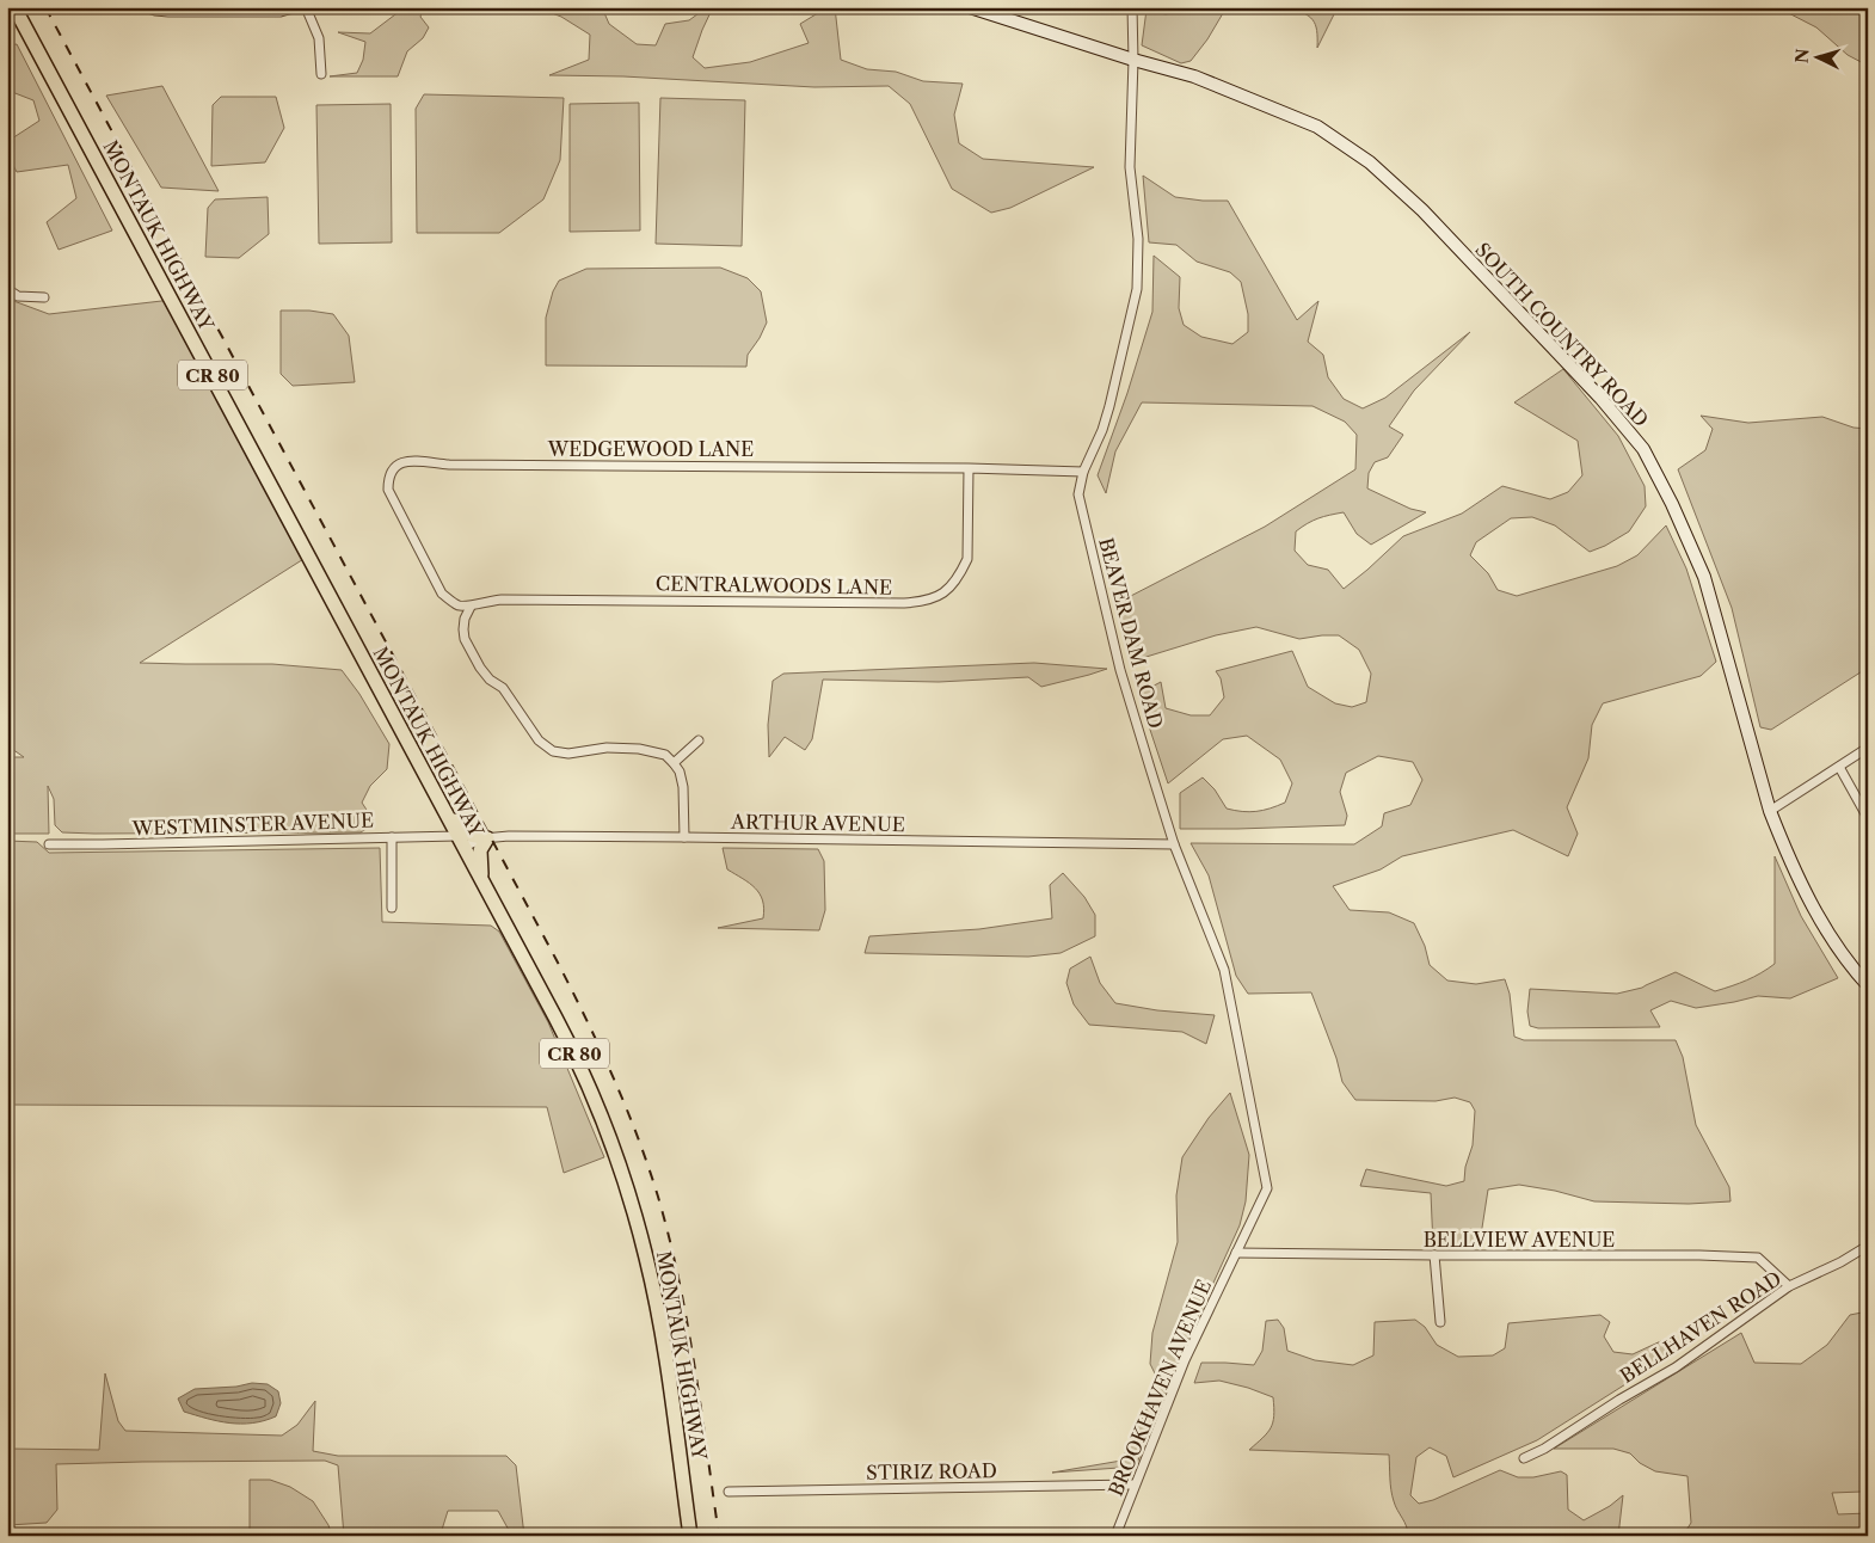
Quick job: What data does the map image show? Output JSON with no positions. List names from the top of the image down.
{
  "streets": {
    "main road": ["MONTAUK HIGHWAY", "SOUTH COUNTRY ROAD", "CR 80"],
    "street": [
      "WEDGEWOOD LANE",
      "CENTRALWOODS LANE",
      "BEAVER DAM ROAD",
      "ARTHUR AVENUE",
      "WESTMINSTER AVENUE",
      "BELLVIEW AVENUE",
      "BELLHAVEN ROAD",
      "BROOKHAVEN AVENUE",
      "STIRIZ ROAD"
    ]
  },
  "crossings": [
    ["MONTAUK HIGHWAY", "ARTHUR AVENUE"],
    ["MONTAUK HIGHWAY", "WESTMINSTER AVENUE"],
    ["SOUTH COUNTRY ROAD", "BEAVER DAM ROAD"],
    ["WEDGEWOOD LANE", "CENTRALWOODS LANE"],
    ["WEDGEWOOD LANE", "BEAVER DAM ROAD"],
    ["BEAVER DAM ROAD", "ARTHUR AVENUE"],
    ["BEAVER DAM ROAD", "BELLVIEW AVENUE"],
    ["BEAVER DAM ROAD", "BROOKHAVEN AVENUE"],
    ["ARTHUR AVENUE", "WESTMINSTER AVENUE"],
    ["BELLVIEW AVENUE", "BELLHAVEN ROAD"],
    ["BELLVIEW AVENUE", "BROOKHAVEN AVENUE"],
    ["BROOKHAVEN AVENUE", "STIRIZ ROAD"]
  ],
  "north": "left"
}
